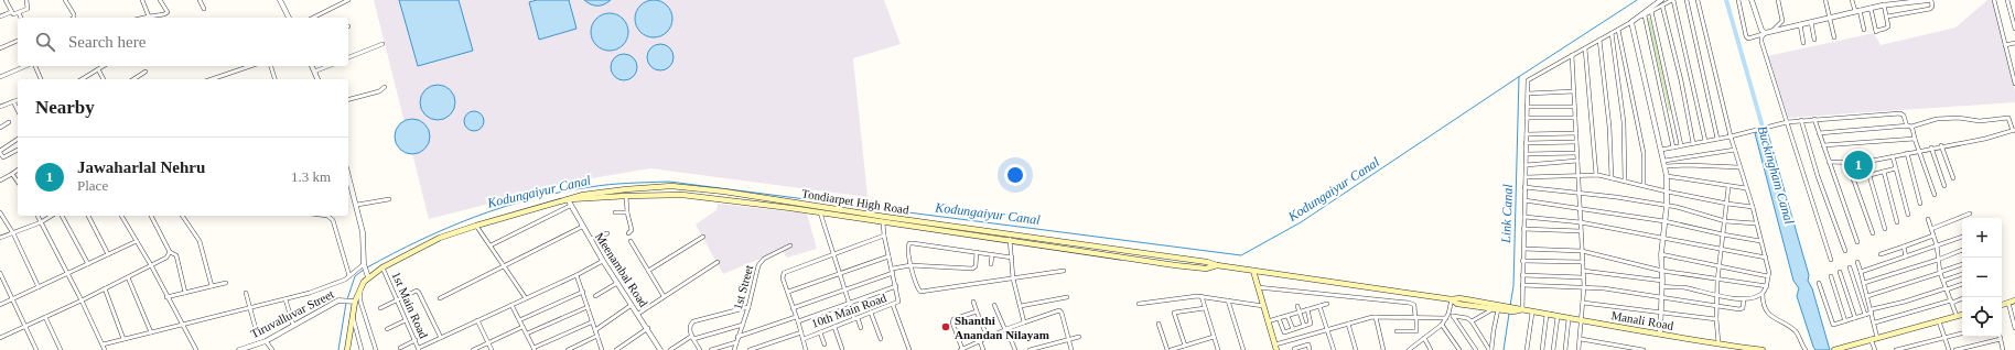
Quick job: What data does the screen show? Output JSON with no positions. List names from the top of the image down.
{
  "streets": {
    "main road": ["Tondiarpet High Road", "Manali Road"],
    "street": [
      "Meenambal Road",
      "1st Street",
      "1st Main Road",
      "10th Main Road",
      "Tiruvalluvar Street"
    ]
  },
  "crossings": [
    ["Tondiarpet High Road", "Meenambal Road"],
    ["Tondiarpet High Road", "1st Main Road"],
    ["Tondiarpet High Road", "10th Main Road"],
    ["Tondiarpet High Road", "Tiruvalluvar Street"],
    ["Tondiarpet High Road", "Manali Road"]
  ],
  "water": ["Buckingham Canal", "Kodungaiyur Canal", "Link Canal"],
  "places": ["Shanthi Anandan Nilayam"],
  "page": {
    "search": "Search here",
    "heading": "Nearby",
    "list": [
      {
        "mark": "1",
        "name": "Jawaharlal Nehru",
        "note": "Place",
        "value": "1.3 km"
      }
    ],
    "pins": "1",
    "map_buttons": ["+", "−"]
  }
}
